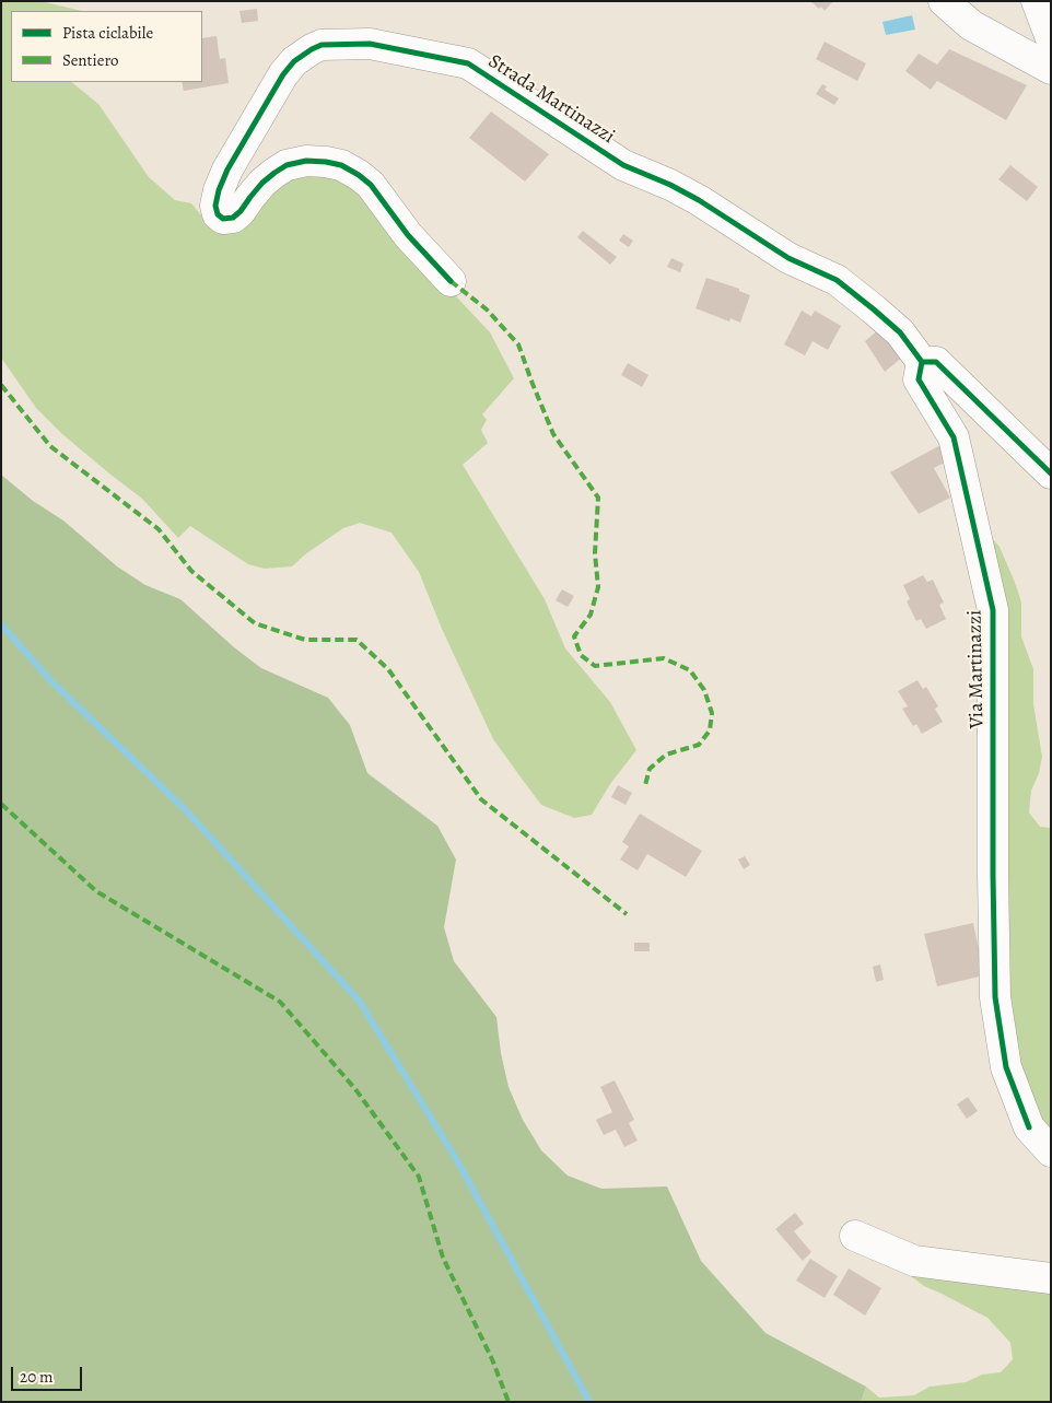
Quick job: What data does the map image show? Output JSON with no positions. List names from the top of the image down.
{
  "streets": {
    "street": ["Strada Martinazzi", "Via Martinazzi"]
  },
  "crossings": [
    ["Strada Martinazzi", "Via Martinazzi"]
  ],
  "legend": ["Pista ciclabile", "Sentiero"],
  "scale_bar": "20 m"
}
